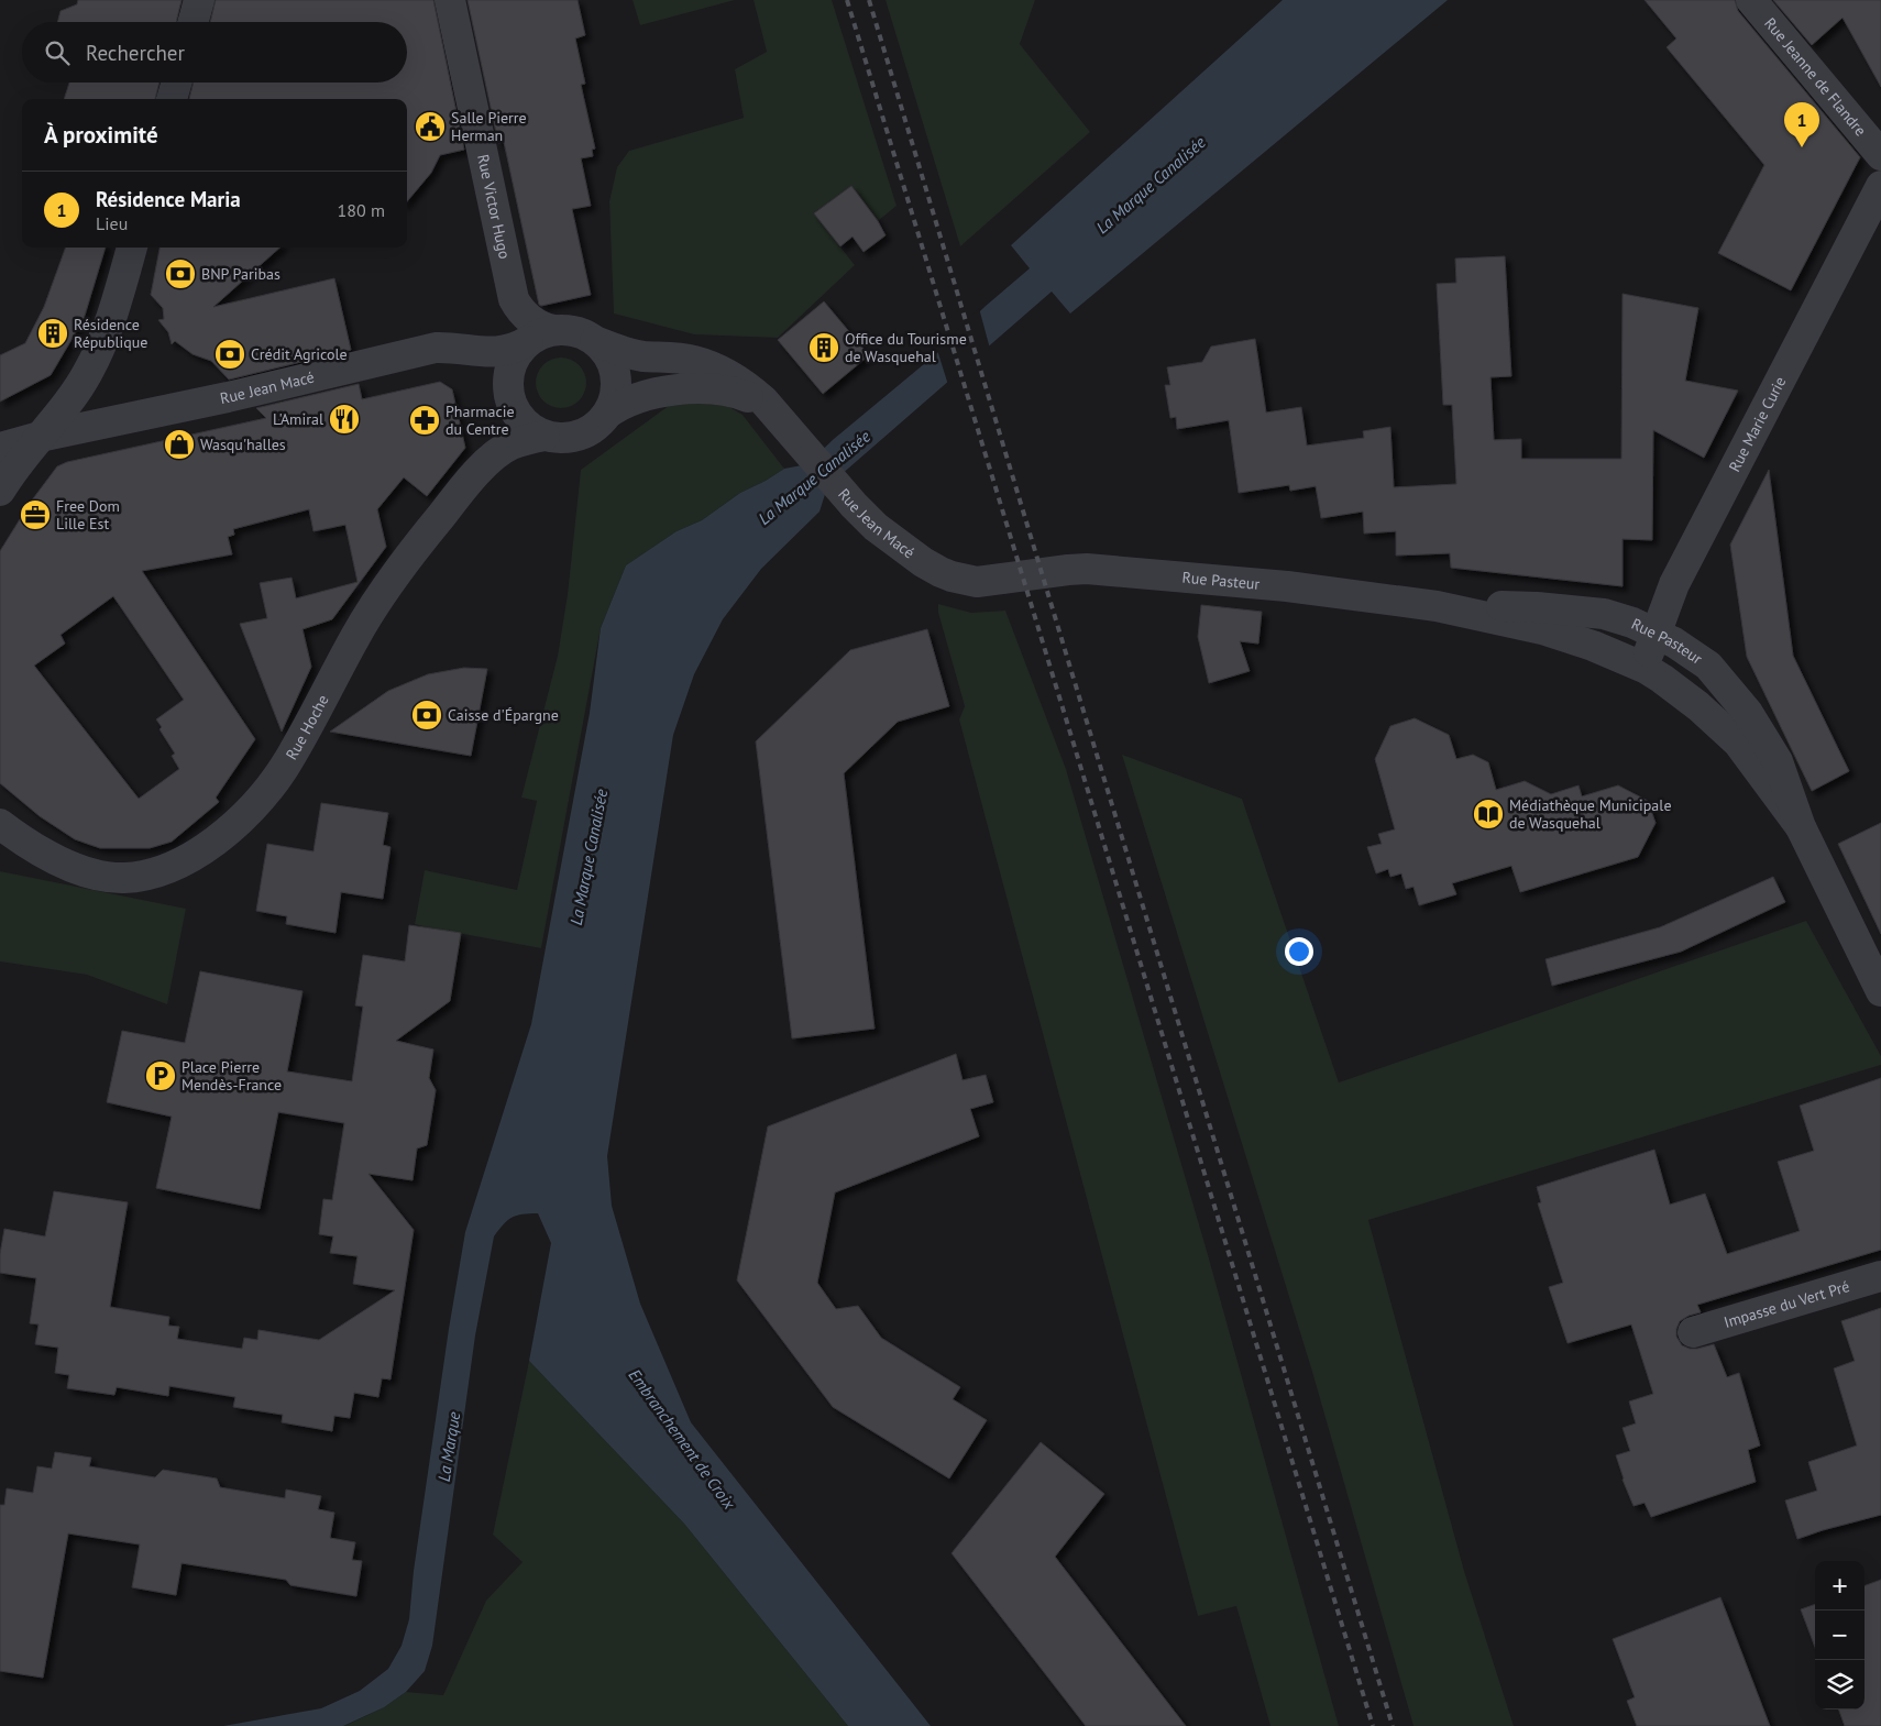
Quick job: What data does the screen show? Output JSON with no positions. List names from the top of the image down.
{
  "streets": {
    "street": [
      "Rue Jeanne de Flandre",
      "Rue Victor Hugo",
      "Rue Jean Macé",
      "Rue Marie Curie",
      "Rue Pasteur",
      "Rue Hoche",
      "Impasse du Vert Pré"
    ]
  },
  "crossings": [
    ["Rue Victor Hugo", "Rue Jean Macé"],
    ["Rue Victor Hugo", "Rue Hoche"],
    ["Rue Jean Macé", "Rue Pasteur"],
    ["Rue Jean Macé", "Rue Hoche"],
    ["Rue Marie Curie", "Rue Pasteur"]
  ],
  "water": ["La Marque Canalisée", "Embranchement de Croix", "La Marque"],
  "places": {
    "public building": ["Salle Pierre Herman"],
    "bank": ["BNP Paribas", "Crédit Agricole", "Caisse d'Épargne"],
    "building": ["Résidence République", "Office du Tourisme de Wasquehal"],
    "restaurant": ["L'Amiral"],
    "pharmacy": ["Pharmacie du Centre"],
    "shop": ["Wasqu'halles"],
    "office": ["Free Dom Lille Est"],
    "library": ["Médiathèque Municipale de Wasquehal"],
    "parking": ["Place Pierre Mendès-France"]
  },
  "page": {
    "search": "Rechercher",
    "heading": "À proximité",
    "pins": "1",
    "list": [
      {
        "mark": "1",
        "name": "Résidence Maria",
        "note": "Lieu",
        "value": "180 m"
      }
    ],
    "map_buttons": ["+", "−"]
  }
}
